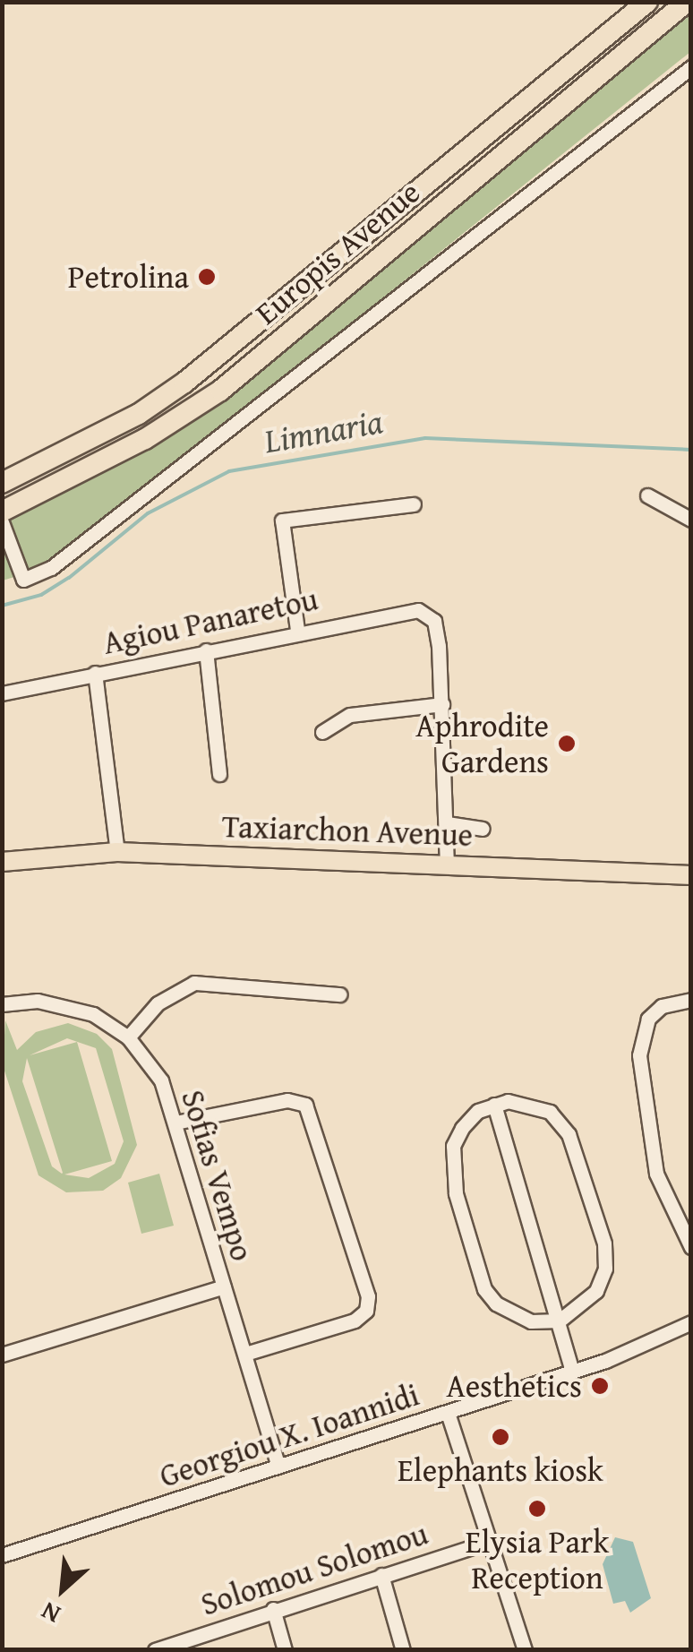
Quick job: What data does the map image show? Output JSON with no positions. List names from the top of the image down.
{
  "streets": {
    "highway": ["Europis Avenue"],
    "main road": ["Taxiarchon Avenue"],
    "street": [
      "Agiou Panaretou",
      "Sofias Vempo",
      "Georgiou X. Ioannidi",
      "Solomou Solomou"
    ]
  },
  "crossings": [
    ["Sofias Vempo", "Georgiou X. Ioannidi"]
  ],
  "water": ["Limnaria"],
  "places": [
    "Petrolina",
    "Aphrodite Gardens",
    "Aesthetics",
    "Elephants kiosk",
    "Elysia Park Reception"
  ],
  "north": "bottom left"
}
